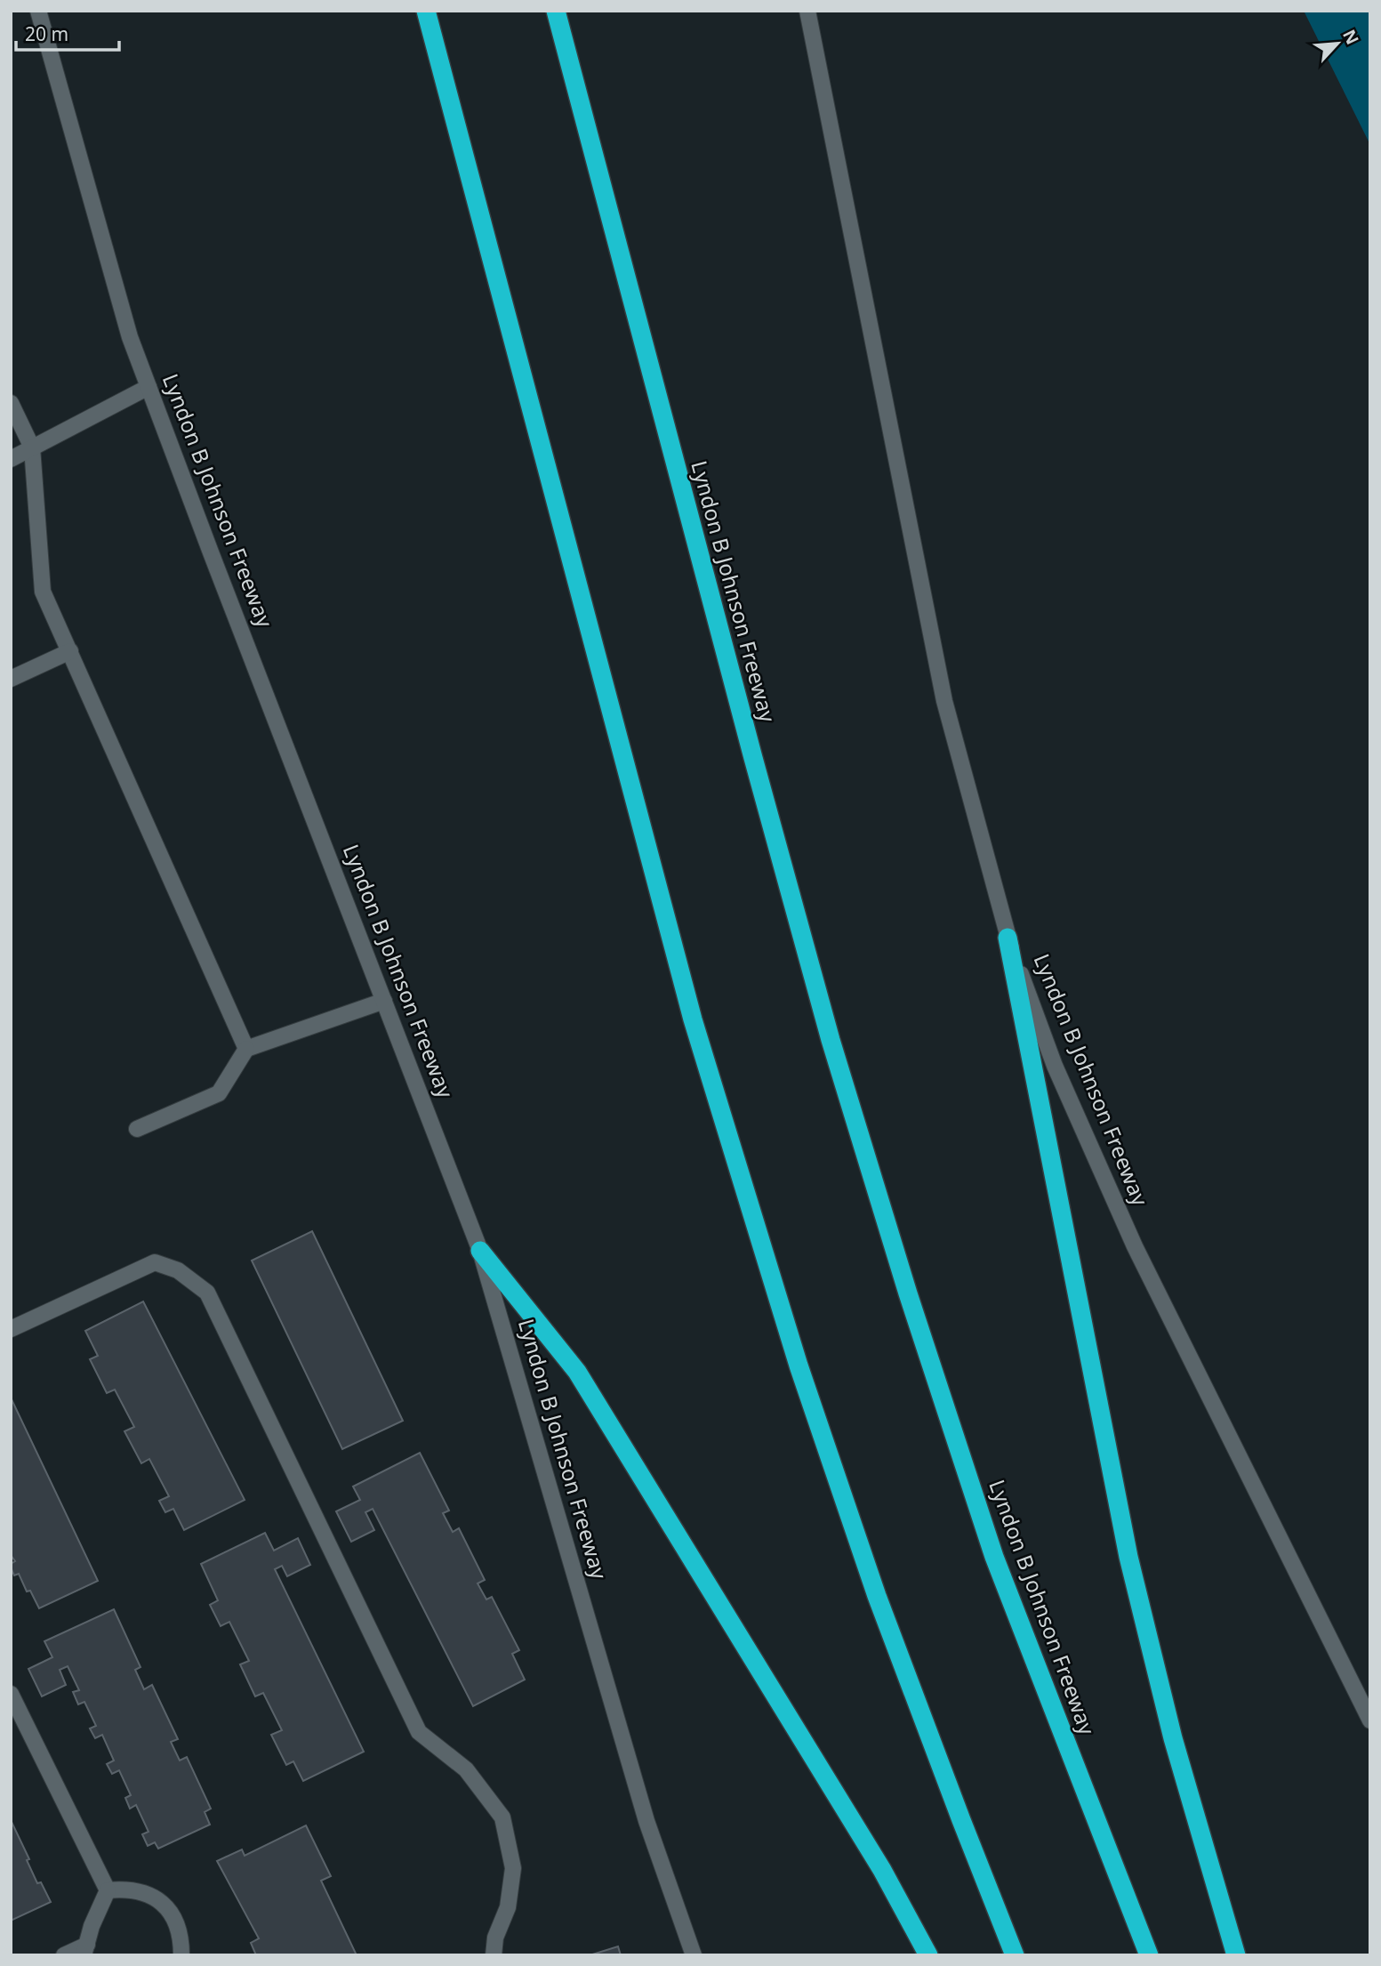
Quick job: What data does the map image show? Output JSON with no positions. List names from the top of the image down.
{
  "streets": {
    "highway": ["Lyndon B Johnson Freeway"]
  },
  "scale_bar": "20 m",
  "north": "top right"
}
